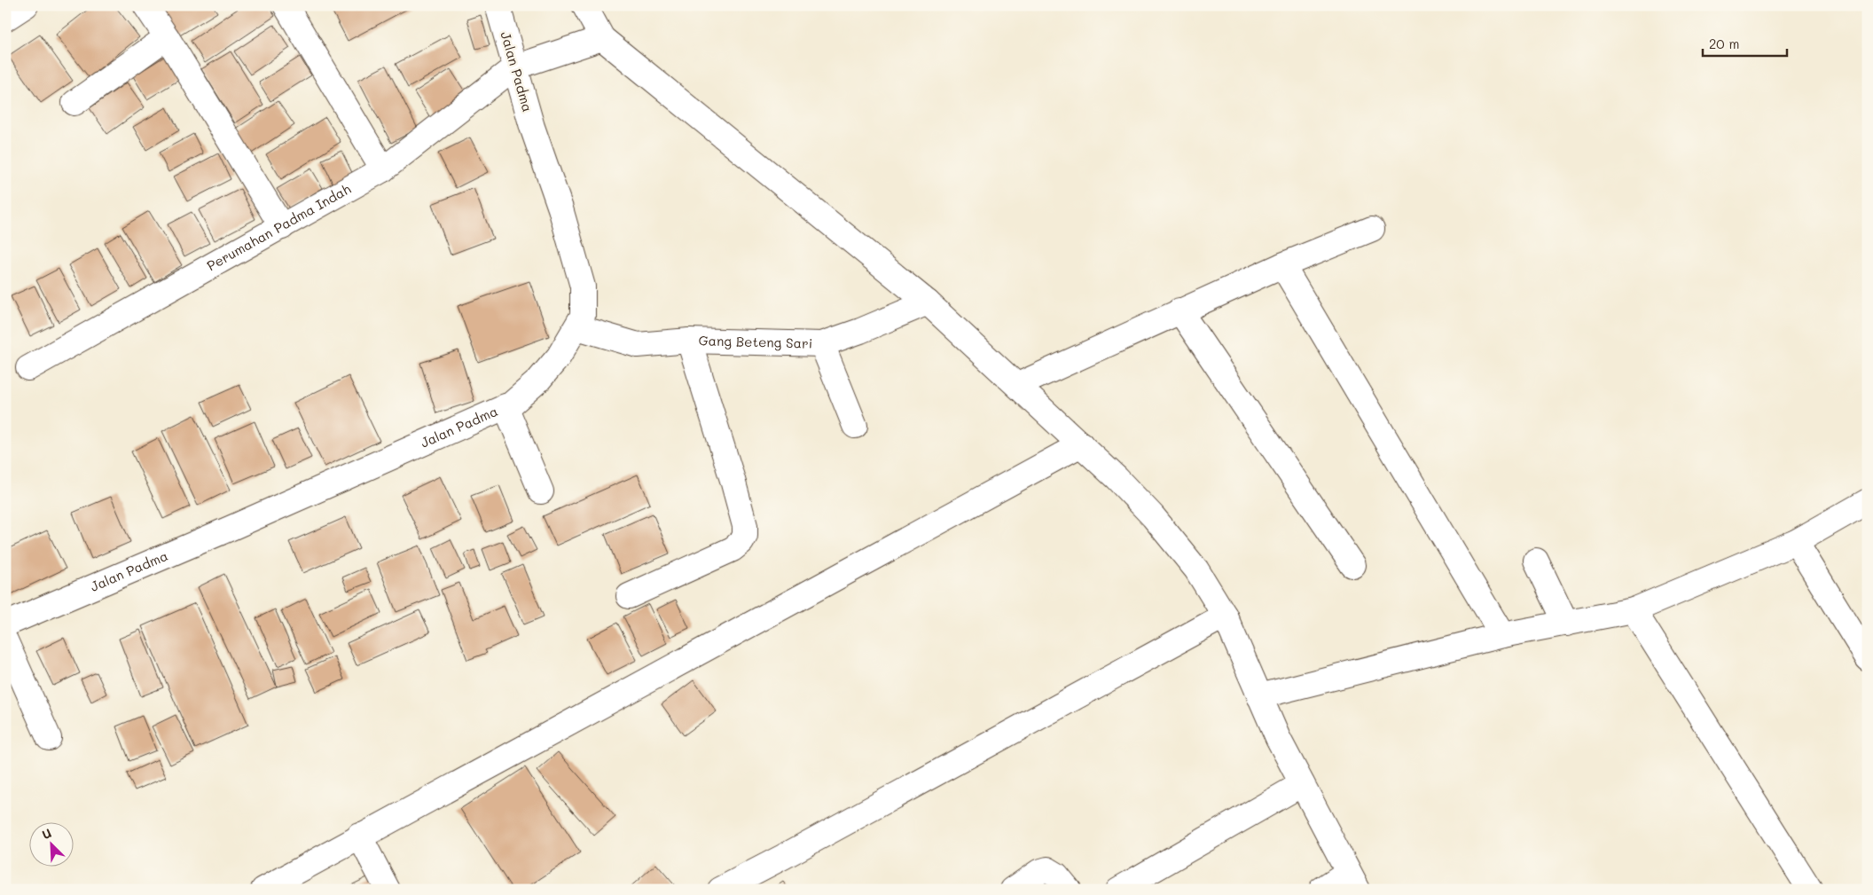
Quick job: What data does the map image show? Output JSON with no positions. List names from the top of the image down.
{
  "streets": {
    "street": ["Jalan Padma", "Perumahan Padma Indah", "Gang Beteng Sari"]
  },
  "crossings": [
    ["Jalan Padma", "Perumahan Padma Indah"],
    ["Jalan Padma", "Gang Beteng Sari"]
  ],
  "scale_bar": "20 m",
  "north": "top left"
}
